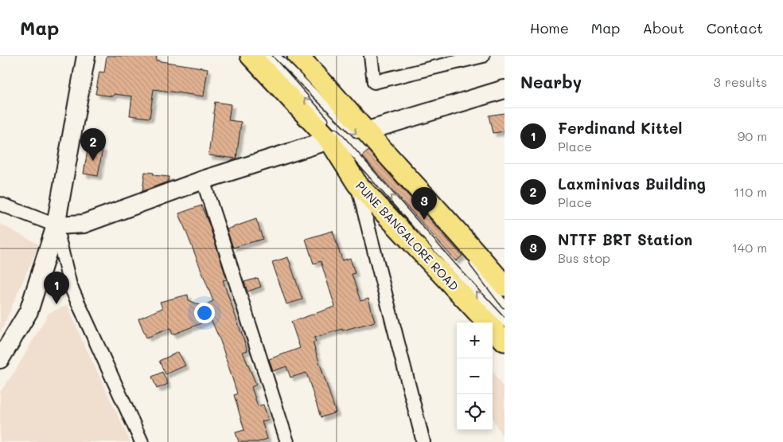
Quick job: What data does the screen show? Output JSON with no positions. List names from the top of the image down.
{
  "streets": {
    "main road": ["PUNE BANGALORE ROAD"]
  },
  "page": {
    "header": "Map",
    "nav": [
      "Home",
      "Map",
      "About",
      "Contact"
    ],
    "heading": ["Nearby", "3 results"],
    "list": [
      {
        "mark": "1",
        "name": "Ferdinand Kittel",
        "note": "Place",
        "value": "90 m"
      },
      {
        "mark": "2",
        "name": "Laxminivas Building",
        "note": "Place",
        "value": "110 m"
      },
      {
        "mark": "3",
        "name": "NTTF BRT Station",
        "note": "Bus stop",
        "value": "140 m"
      }
    ],
    "pins": ["2", "3", "1"],
    "map_buttons": ["+", "−"]
  }
}
